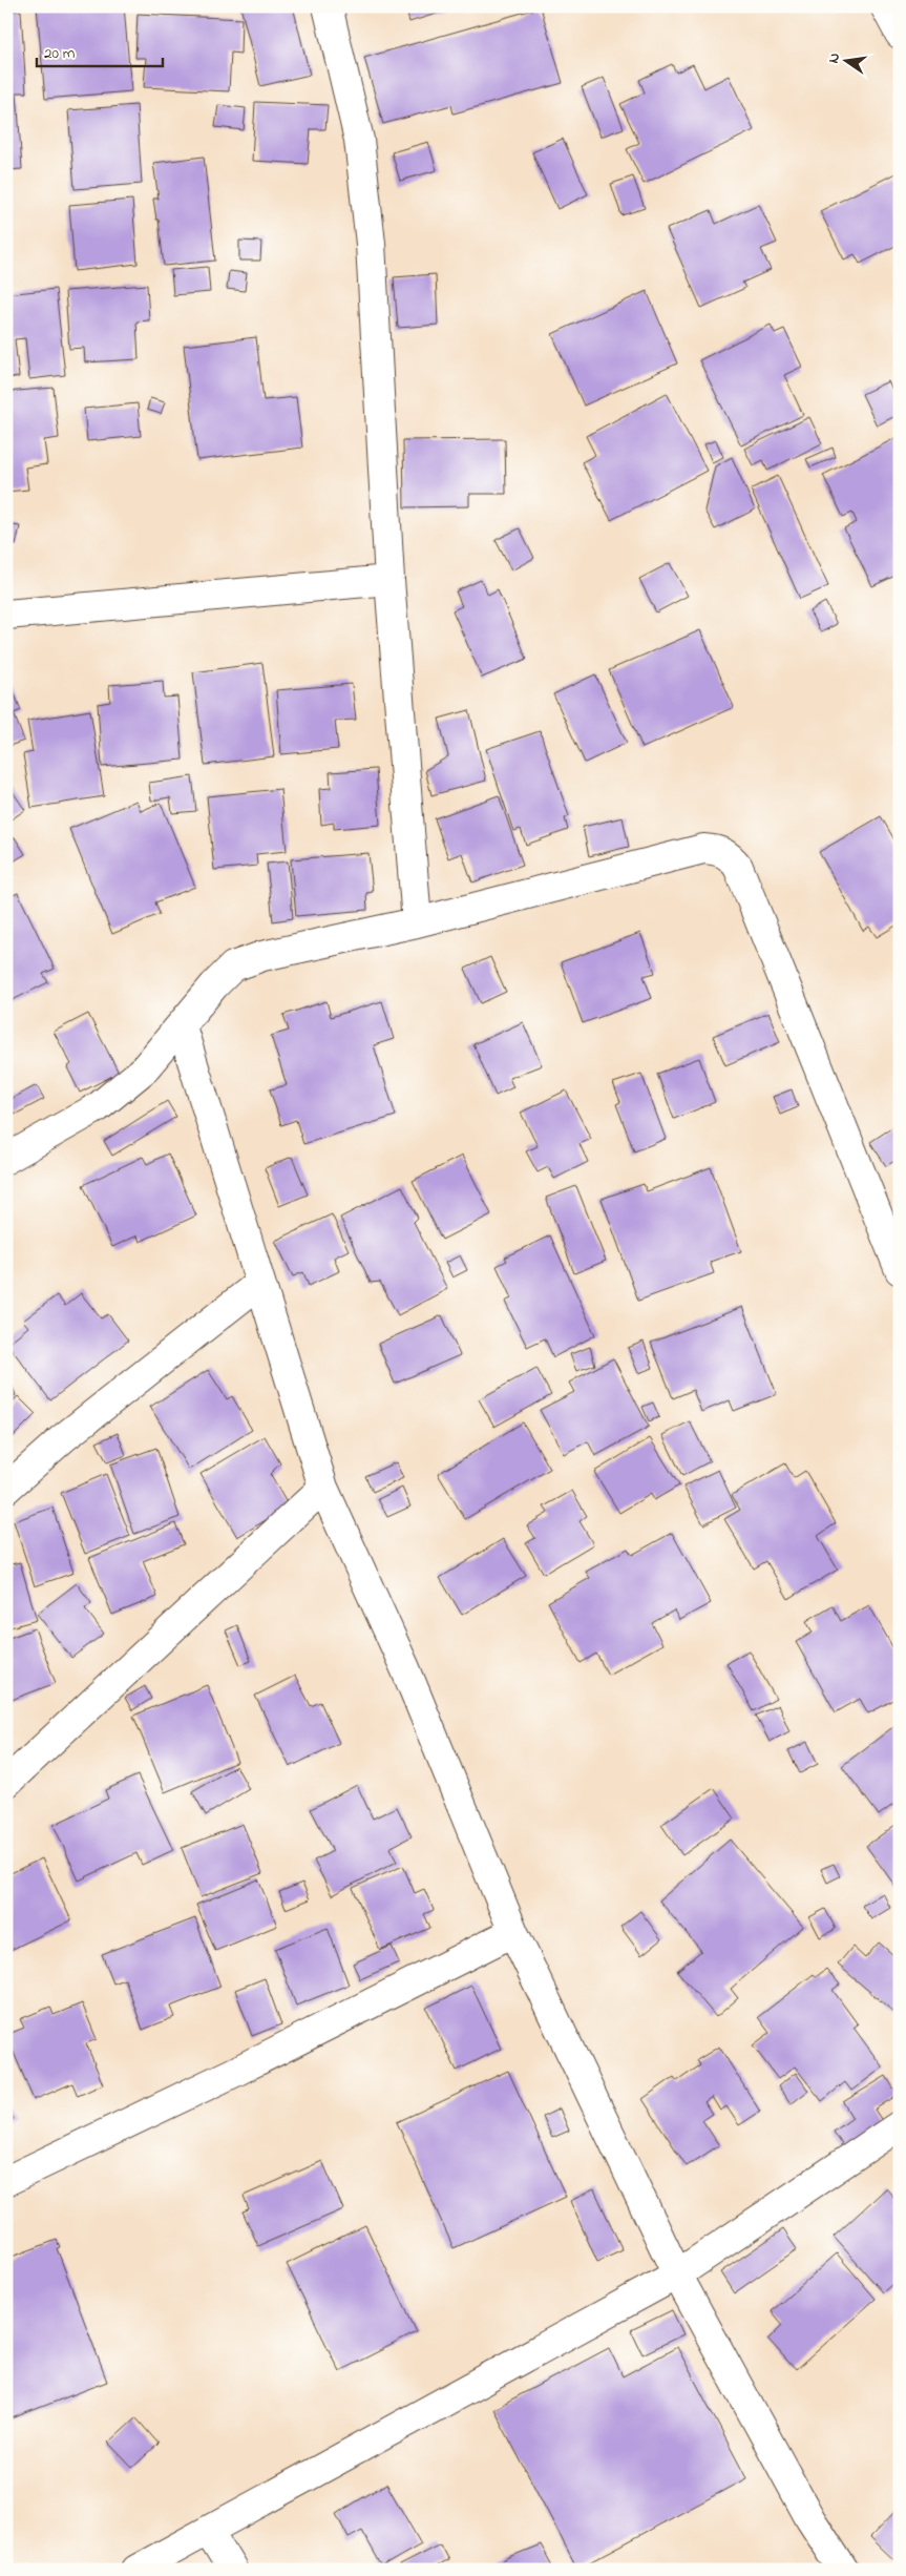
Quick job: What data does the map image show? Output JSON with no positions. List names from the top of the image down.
{
  "scale_bar": "20 m",
  "north": "left"
}
